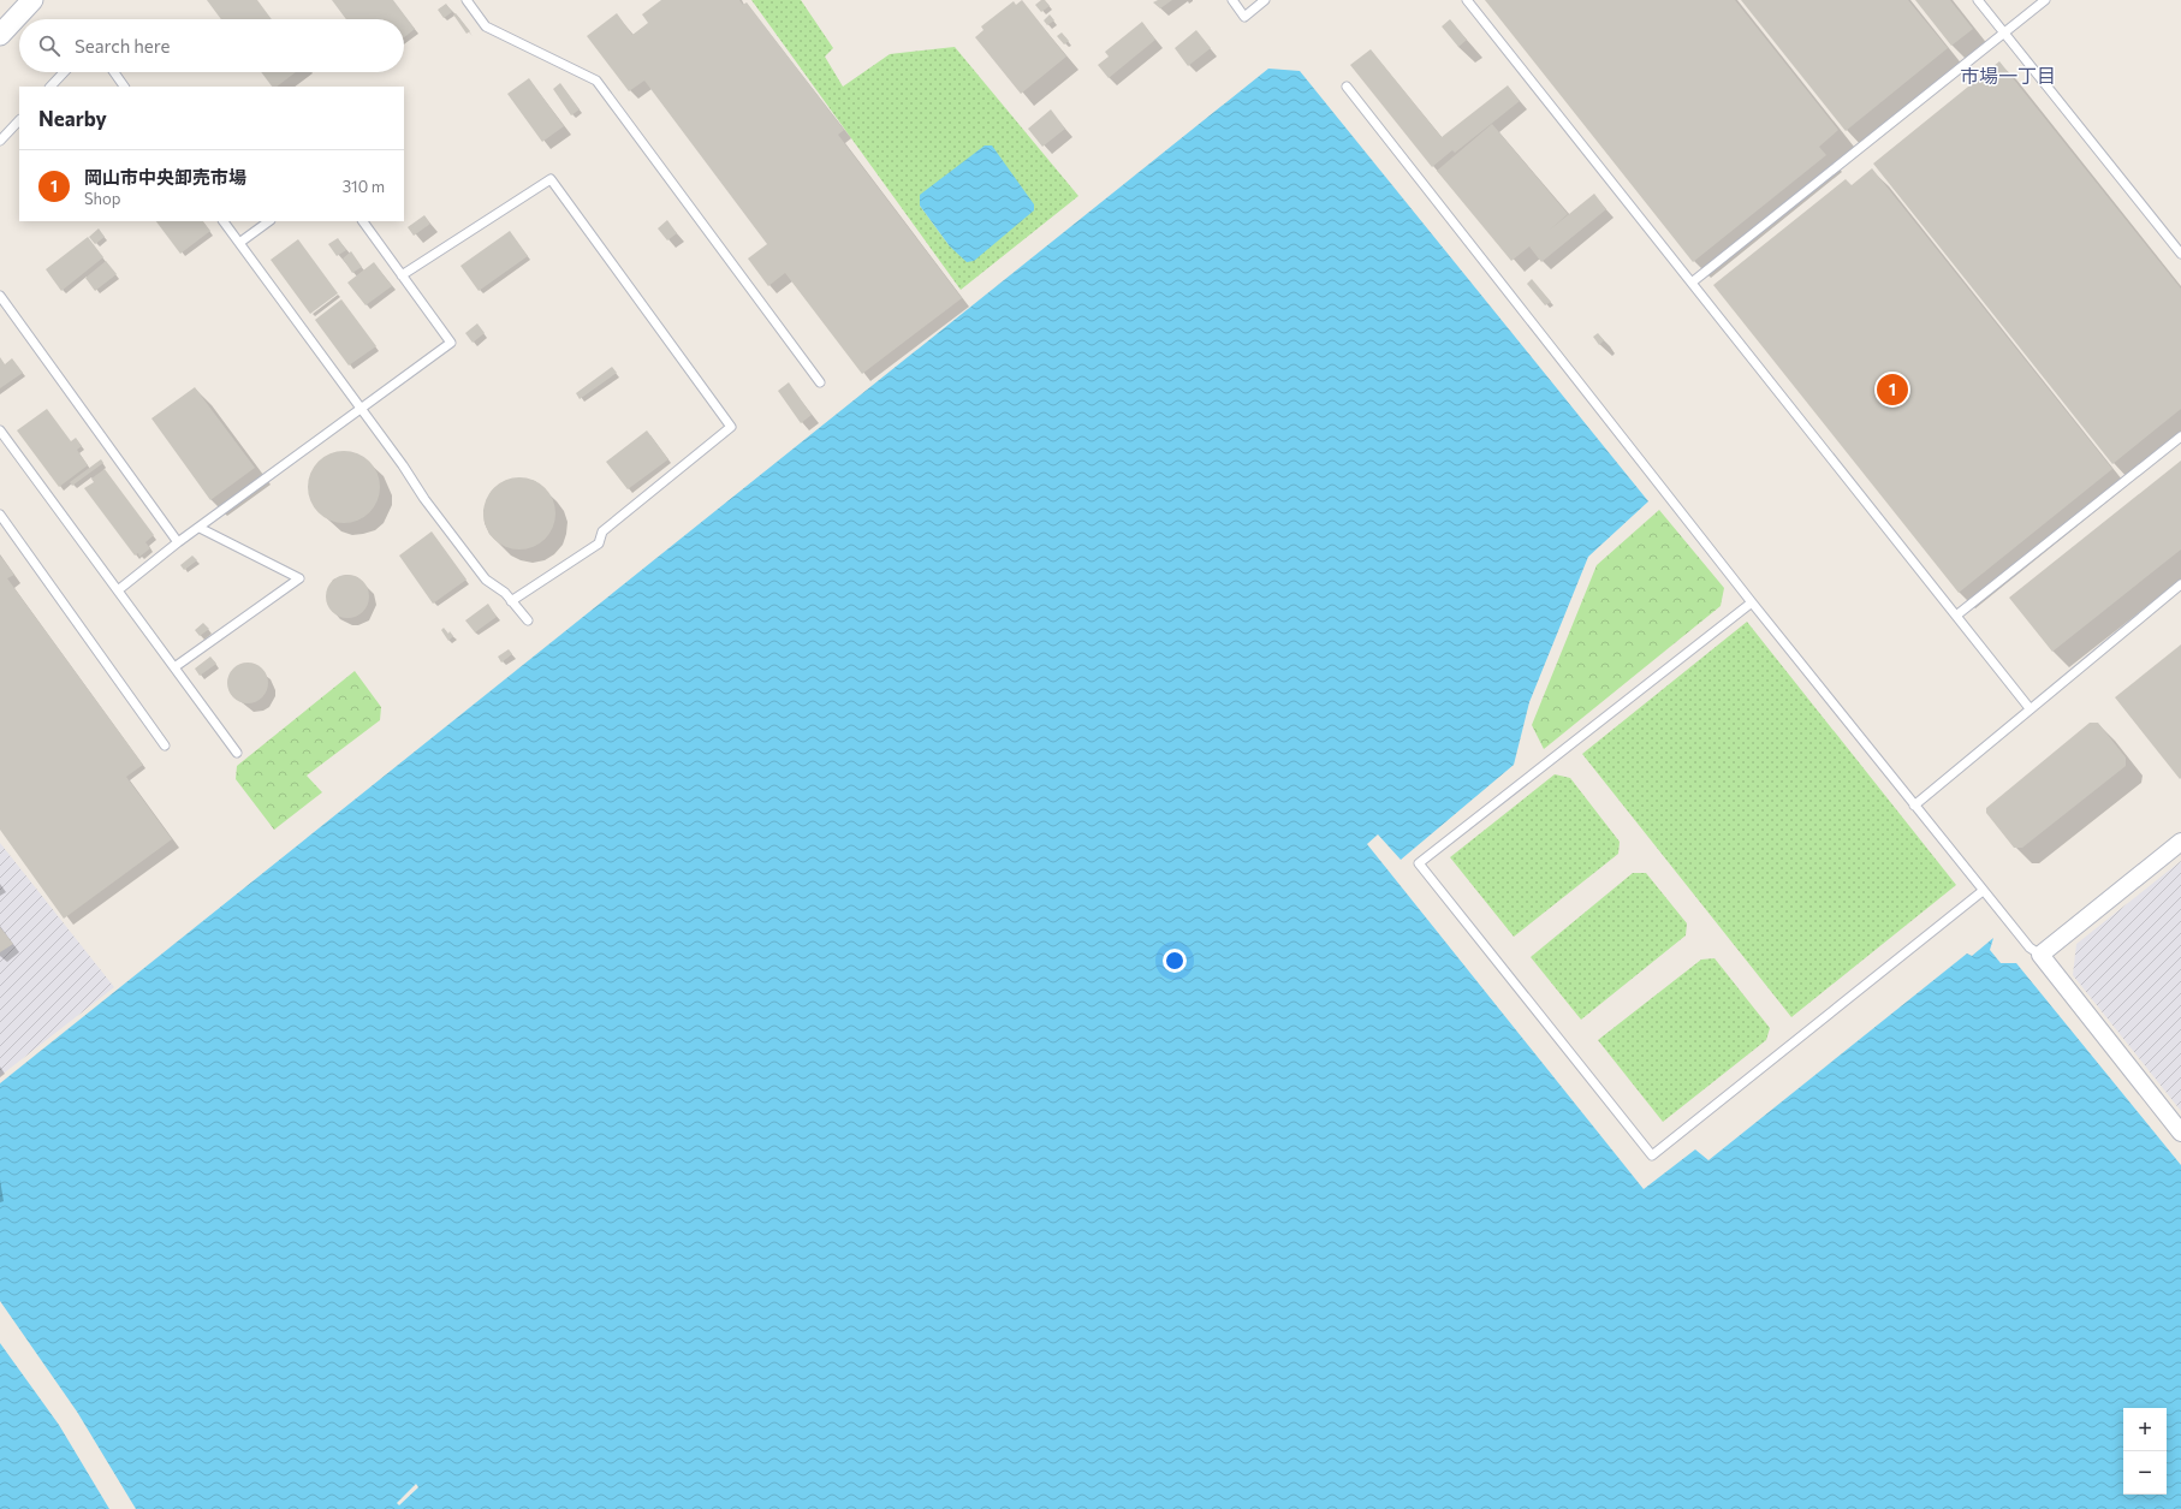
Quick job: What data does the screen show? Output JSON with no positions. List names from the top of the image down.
{
  "districts": ["市場一丁目"],
  "page": {
    "search": "Search here",
    "heading": "Nearby",
    "list": [
      {
        "mark": "1",
        "name": "岡山市中央卸売市場",
        "note": "Shop",
        "value": "310 m"
      }
    ],
    "pins": "1",
    "map_buttons": ["+", "−"]
  }
}
